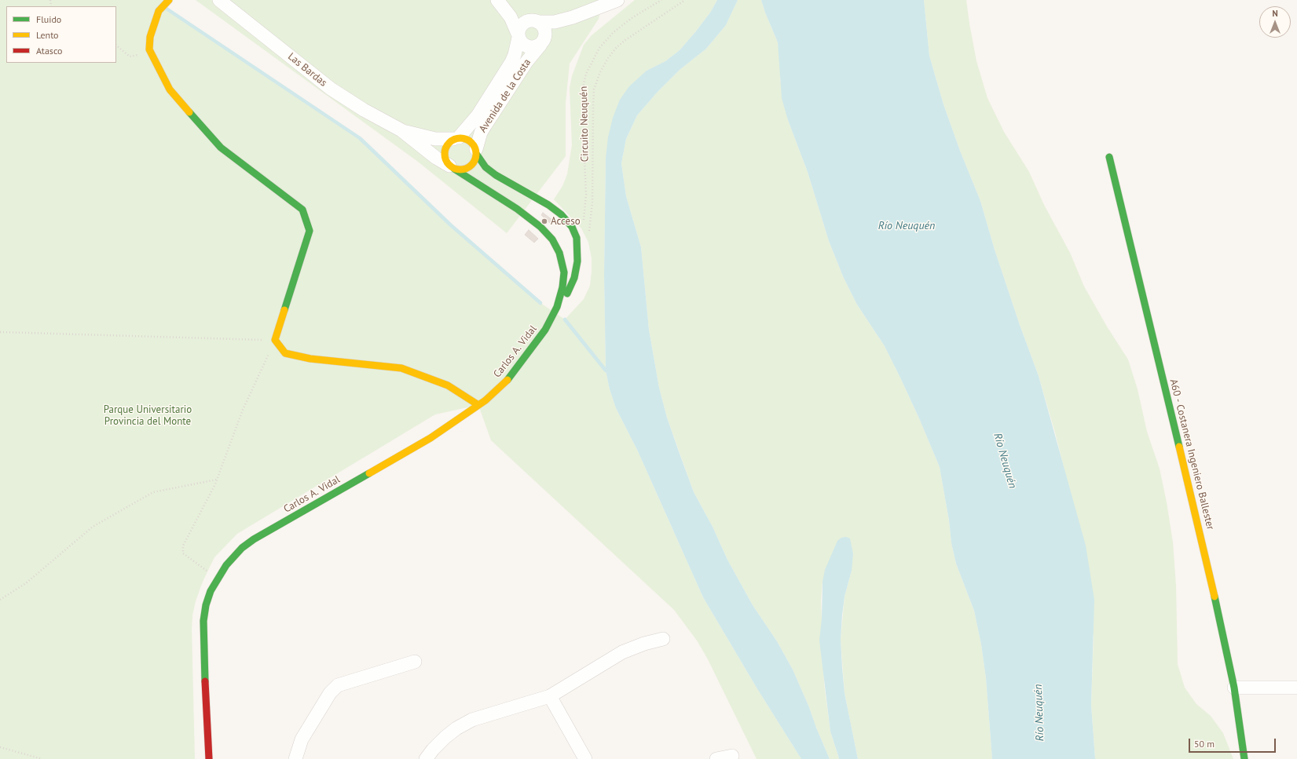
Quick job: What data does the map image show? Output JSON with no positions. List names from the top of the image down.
{
  "streets": {
    "street": [
      "Las Bardas",
      "Avenida de la Costa",
      "Carlos A. Vidal",
      "A60 - Costanera Ingeniero Ballester"
    ],
    "path": ["Circuito Neuquén"]
  },
  "crossings": [
    ["Las Bardas", "Avenida de la Costa"],
    ["Las Bardas", "Carlos A. Vidal"]
  ],
  "water": ["Río Neuquén"],
  "parks": ["Parque Universitario Provincia del Monte"],
  "places": ["Acceso"],
  "legend": ["Fluido", "Lento", "Atasco"],
  "scale_bar": "50 m",
  "north": "top"
}
